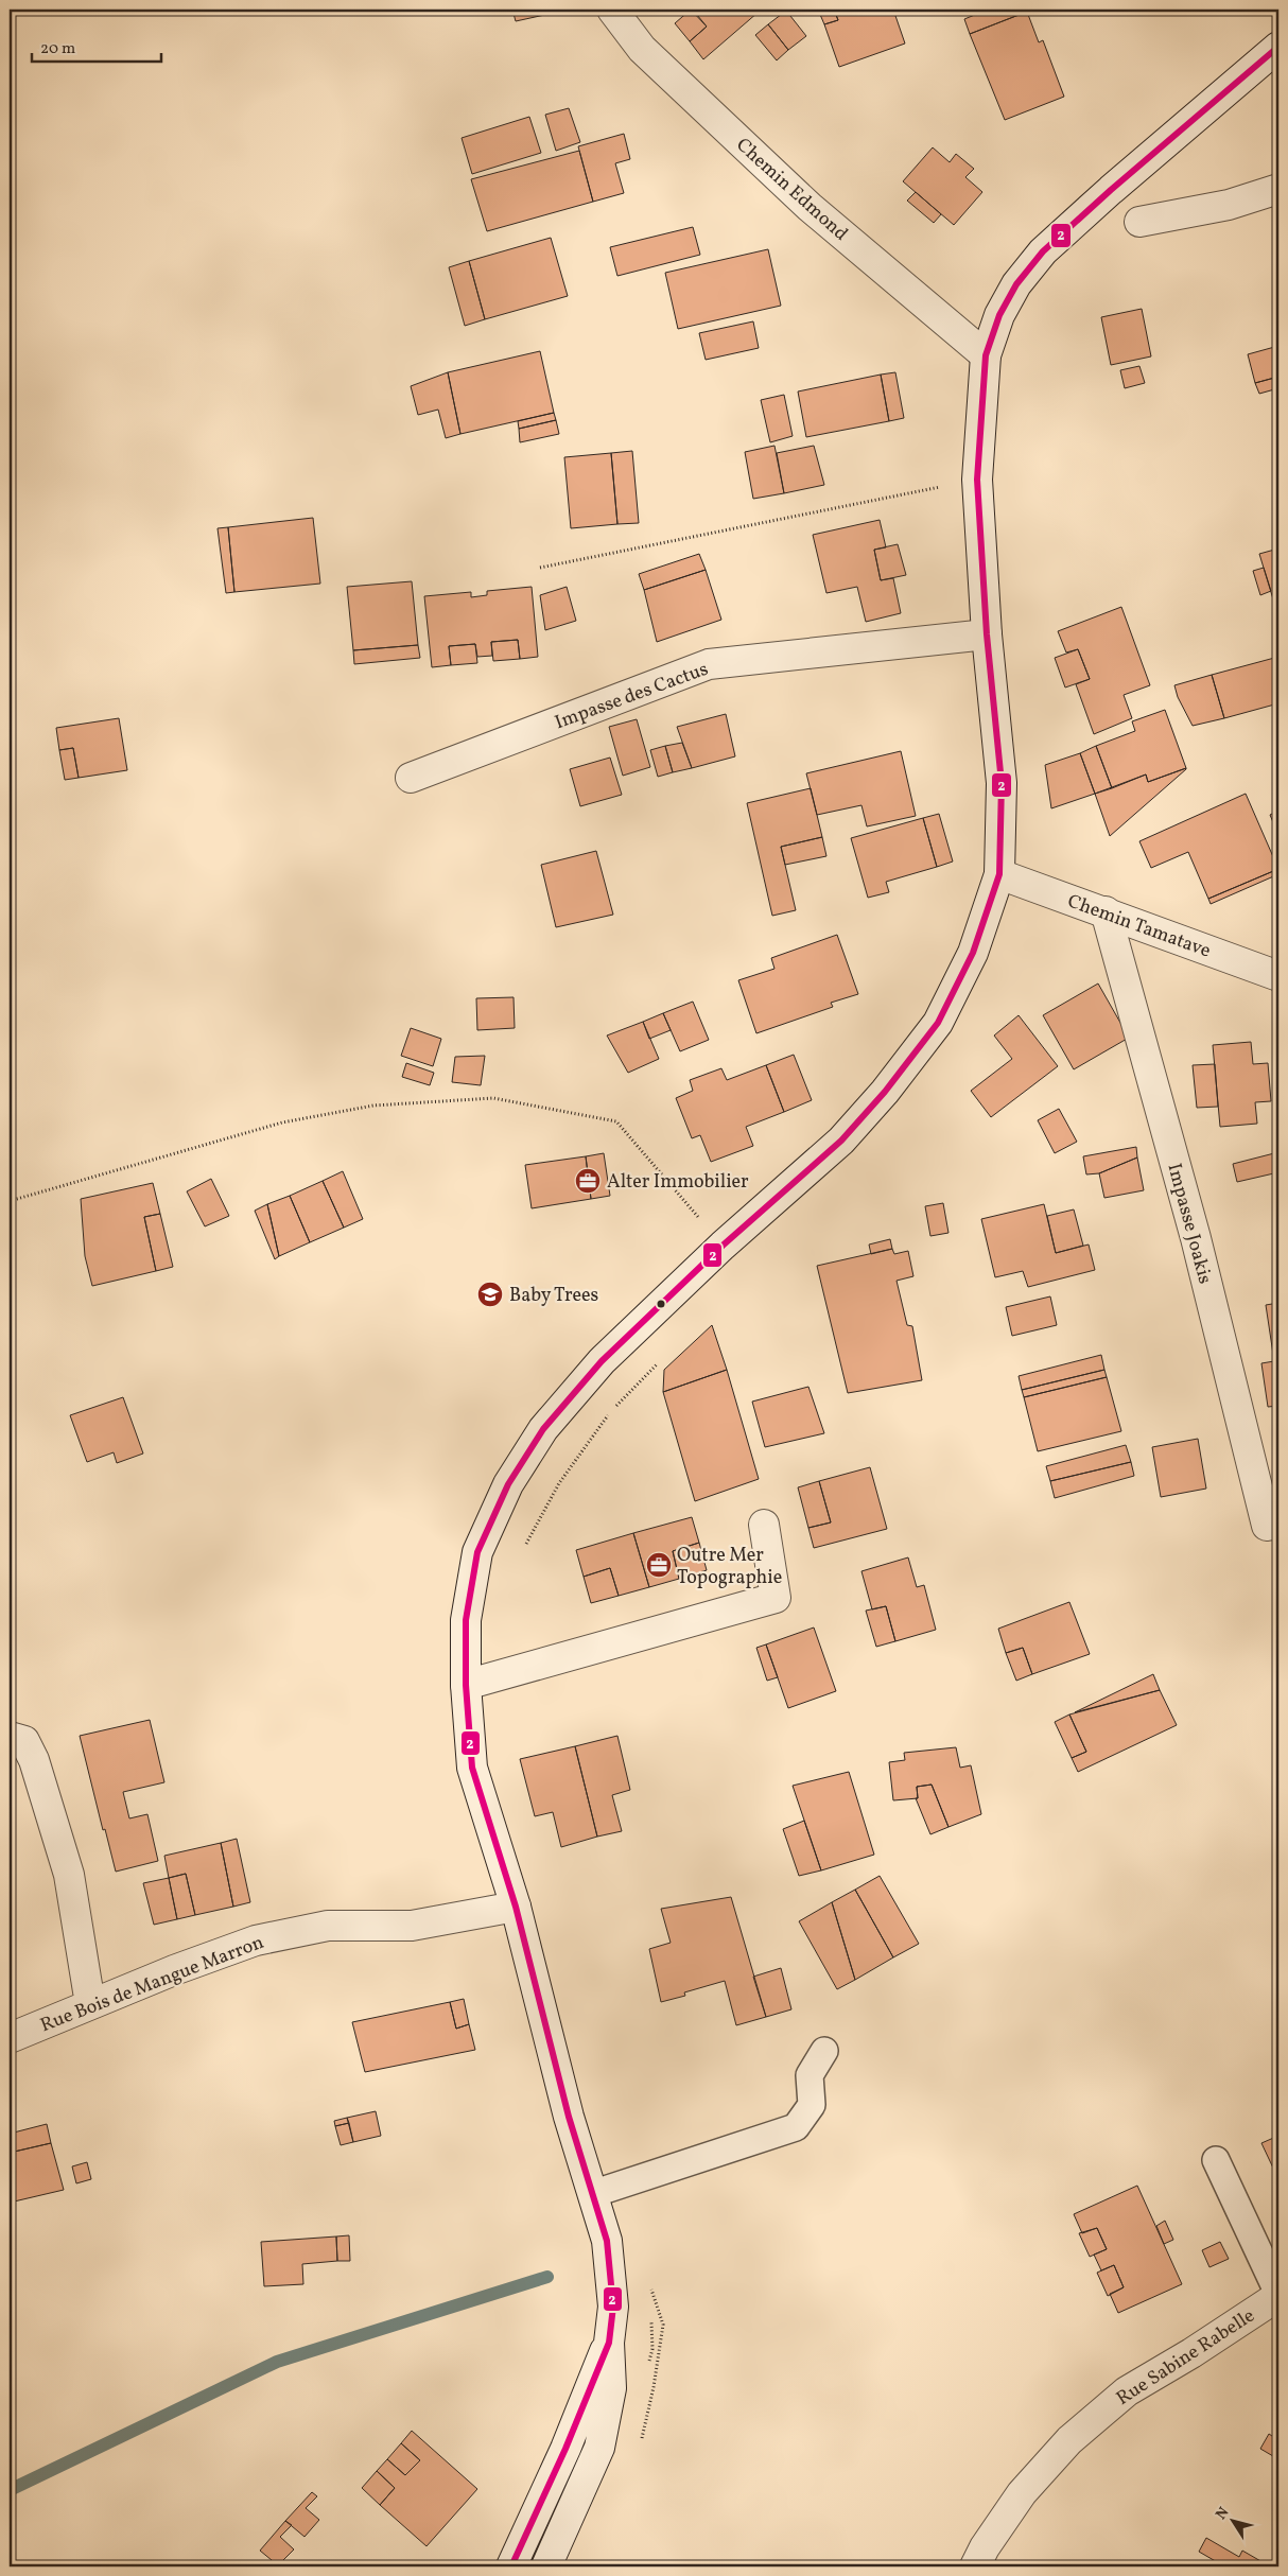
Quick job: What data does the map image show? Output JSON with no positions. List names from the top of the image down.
{
  "streets": {
    "street": [
      "Chemin Edmond",
      "Impasse des Cactus",
      "Chemin Tamatave",
      "Impasse Joakis",
      "Rue Bois de Mangue Marron",
      "Rue Sabine Rabelle"
    ]
  },
  "crossings": [
    ["Chemin Tamatave", "Impasse Joakis"]
  ],
  "places": {
    "office": ["Alter Immobilier", "Outre Mer Topographie"],
    "school or university": ["Baby Trees"]
  },
  "lines": ["transit line 2"],
  "scale_bar": "20 m",
  "north": "top left"
}
